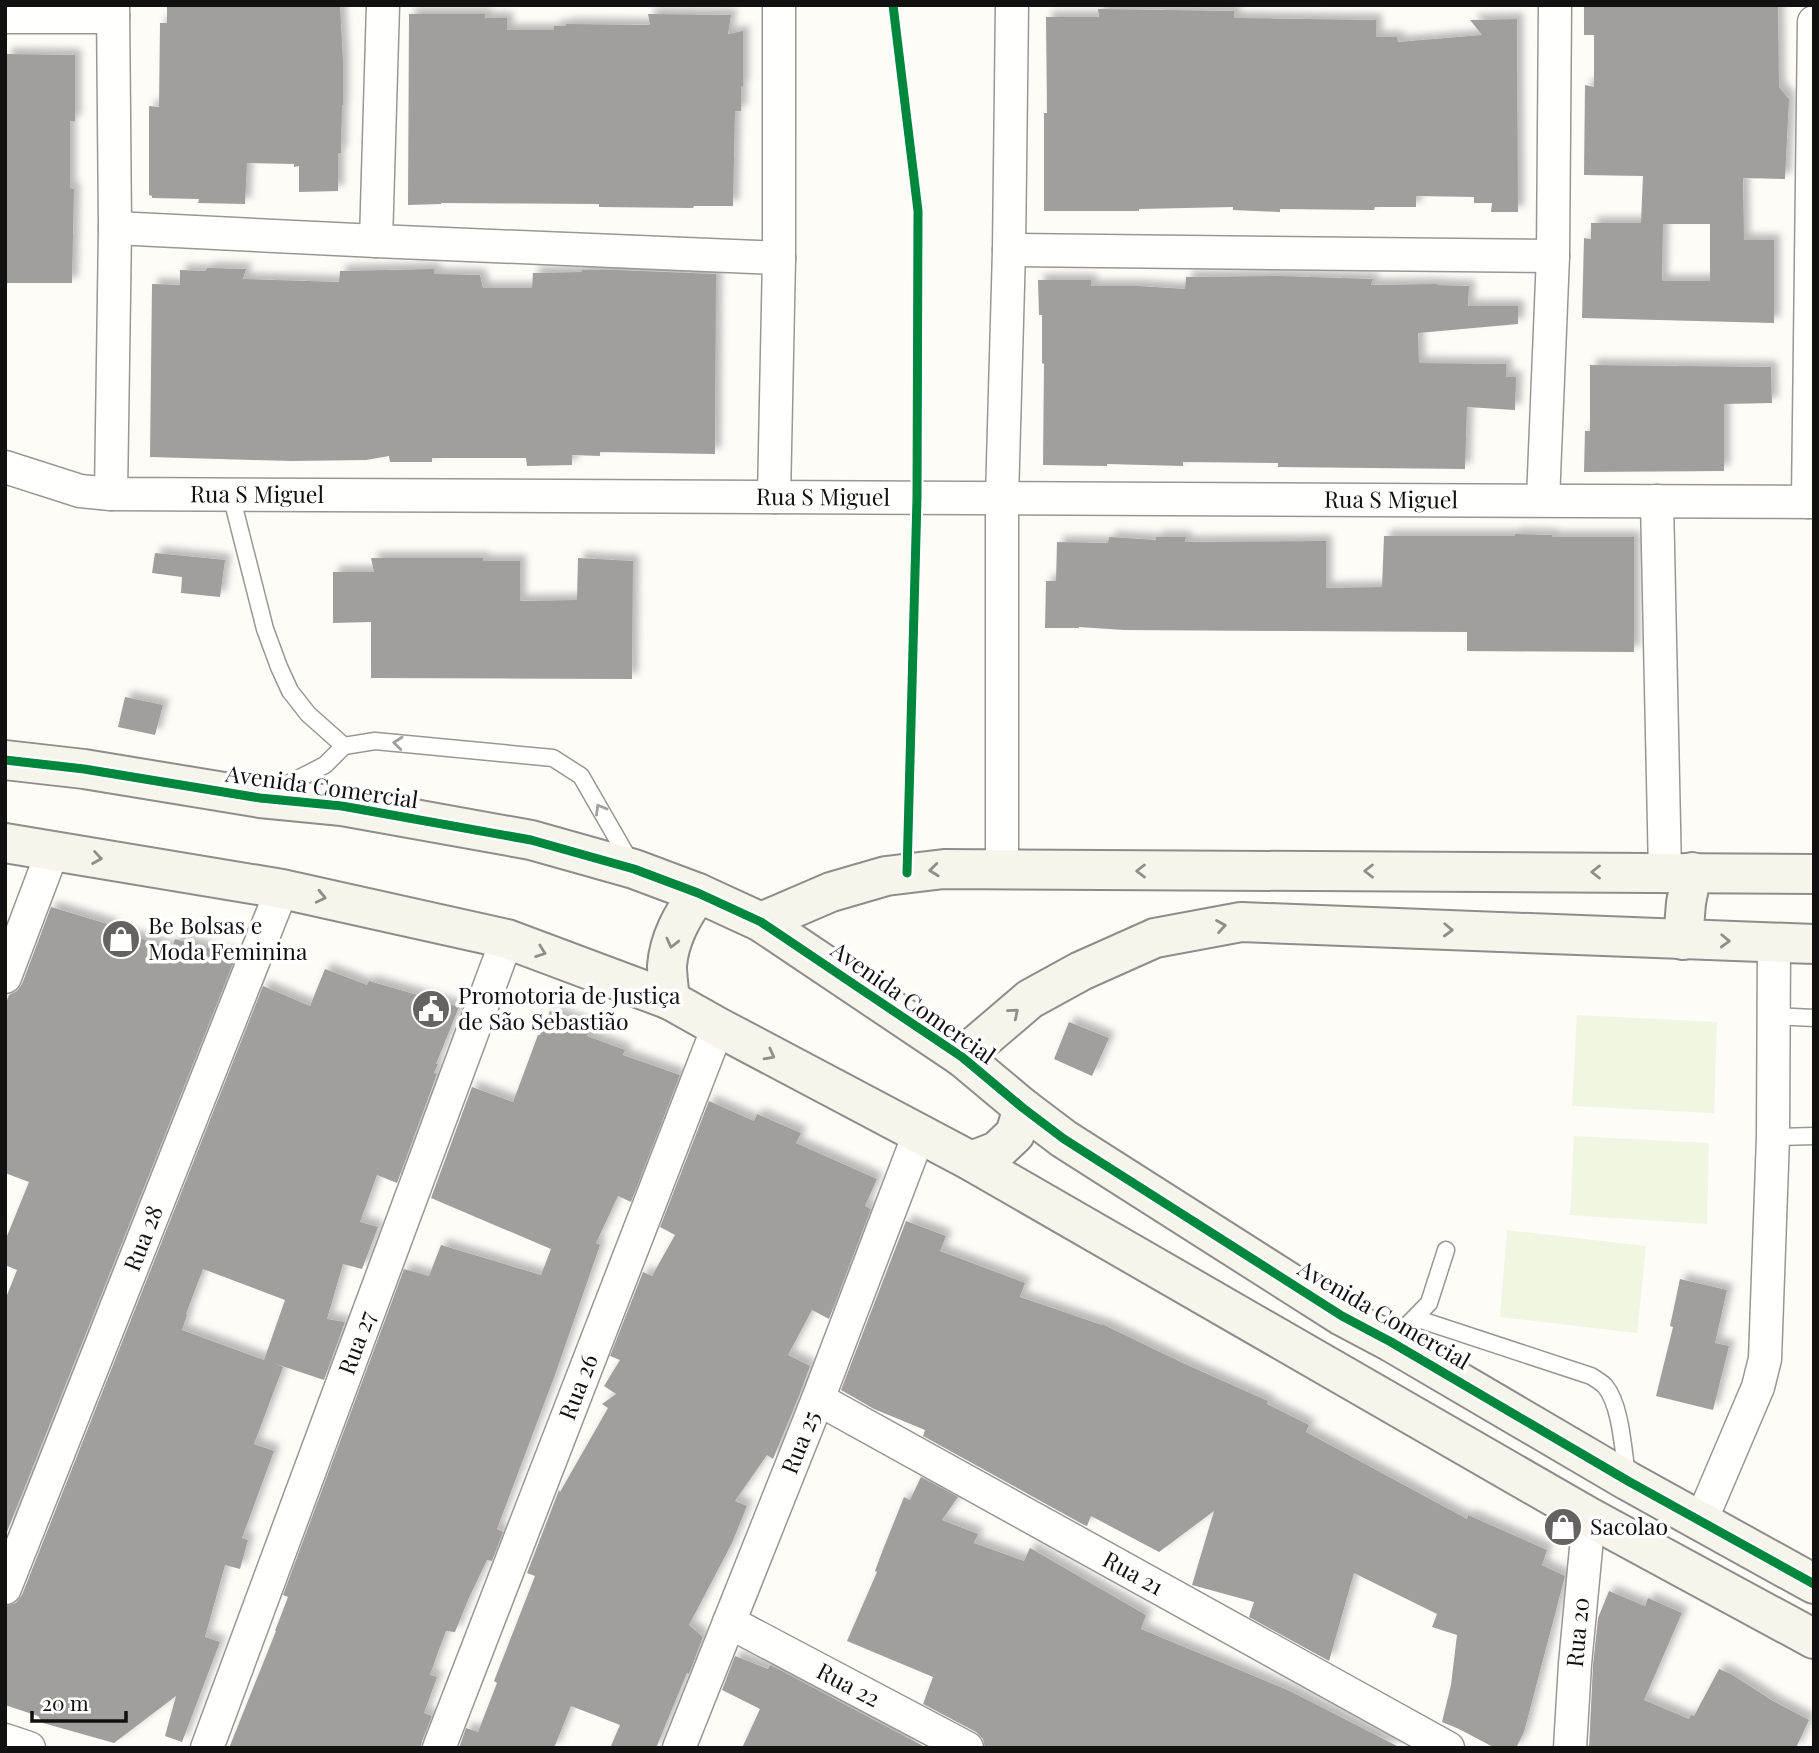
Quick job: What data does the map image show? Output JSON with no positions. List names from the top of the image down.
{
  "streets": {
    "street": [
      "Rua S Miguel",
      "Avenida Comercial",
      "Rua 28",
      "Rua 27",
      "Rua 26",
      "Rua 25",
      "Rua 21",
      "Rua 20",
      "Rua 22"
    ]
  },
  "crossings": [
    ["Rua 25", "Rua 21"],
    ["Rua 25", "Rua 22"]
  ],
  "places": {
    "shop": ["Be Bolsas e Moda Feminina", "Sacolao"],
    "public building": ["Promotoria de Justiça de São Sebastião"]
  },
  "scale_bar": "20 m"
}
